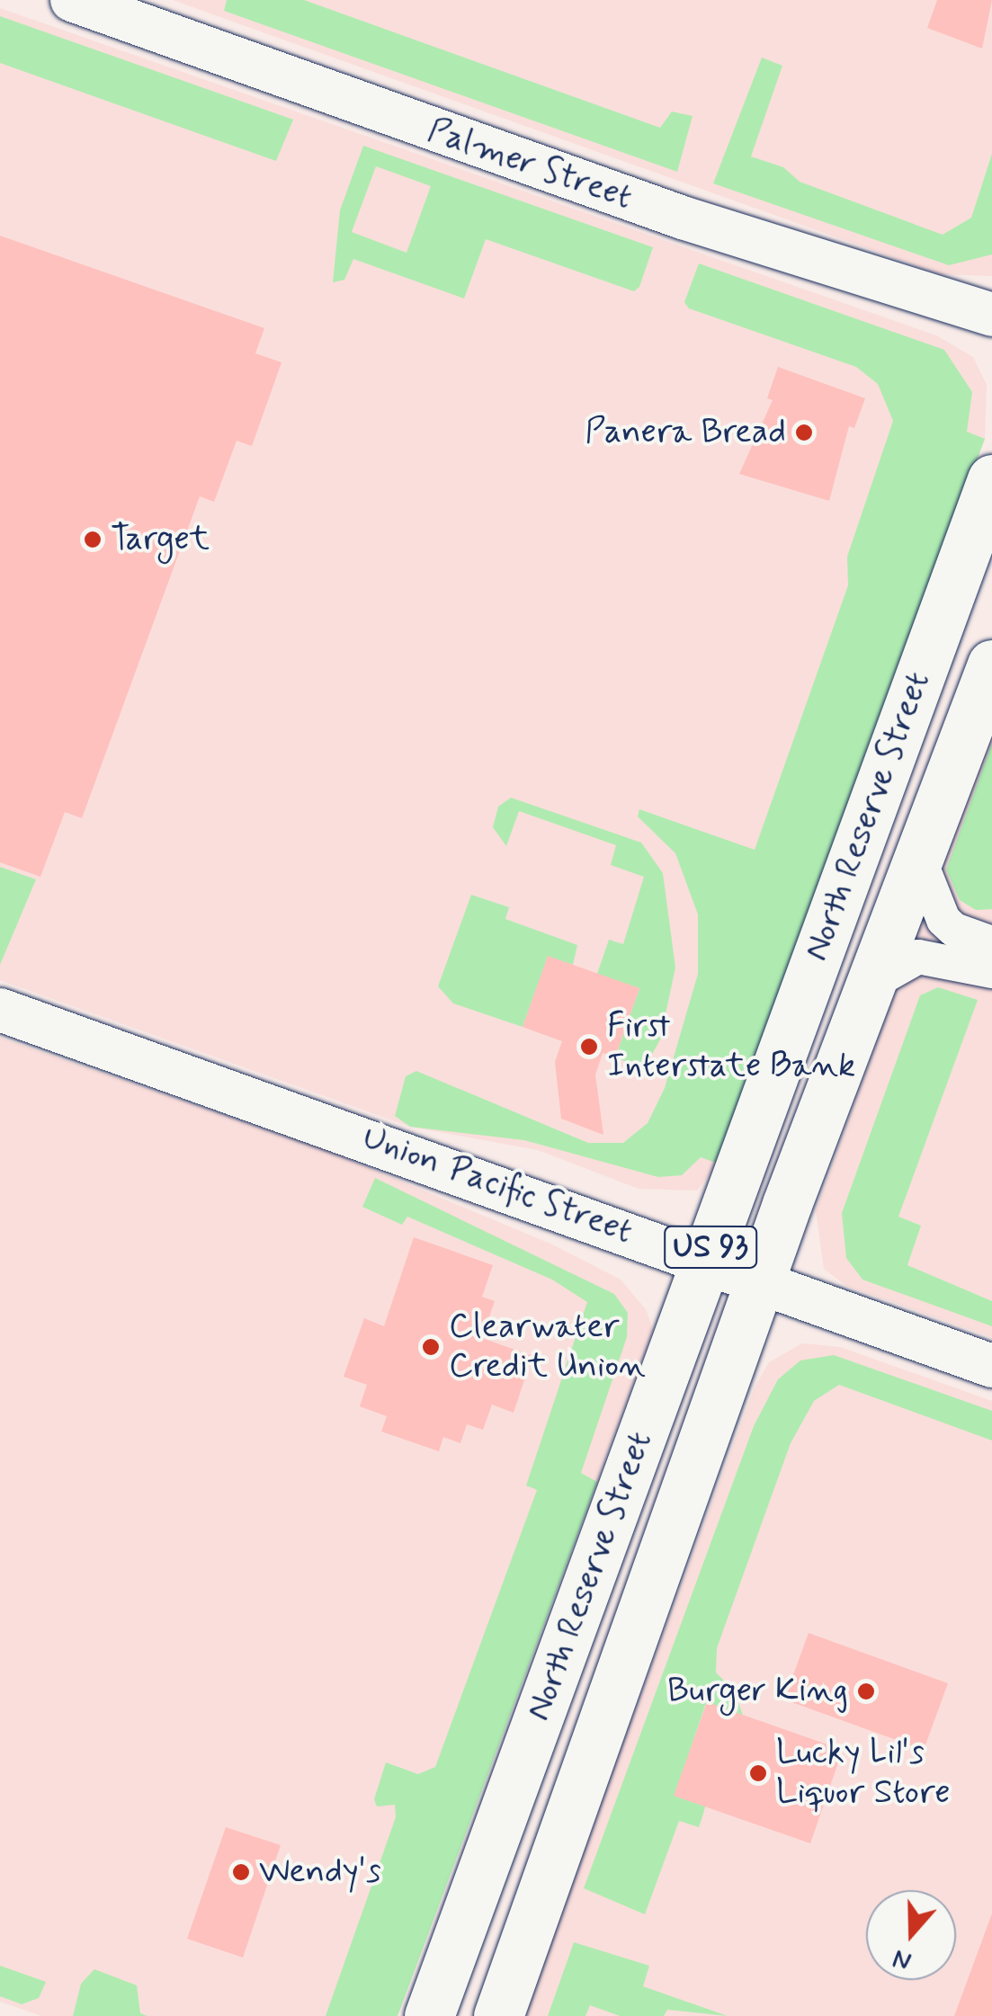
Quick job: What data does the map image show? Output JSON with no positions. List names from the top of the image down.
{
  "streets": {
    "highway": ["North Reserve Street", "US 93"],
    "street": ["Palmer Street", "Union Pacific Street"]
  },
  "crossings": [
    ["North Reserve Street", "Union Pacific Street"]
  ],
  "places": [
    "Panera Bread",
    "Target",
    "First Interstate Bank",
    "Clearwater Credit Union",
    "Burger King",
    "Lucky Lil's Liquor Store",
    "Wendy's"
  ],
  "north": "bottom"
}
